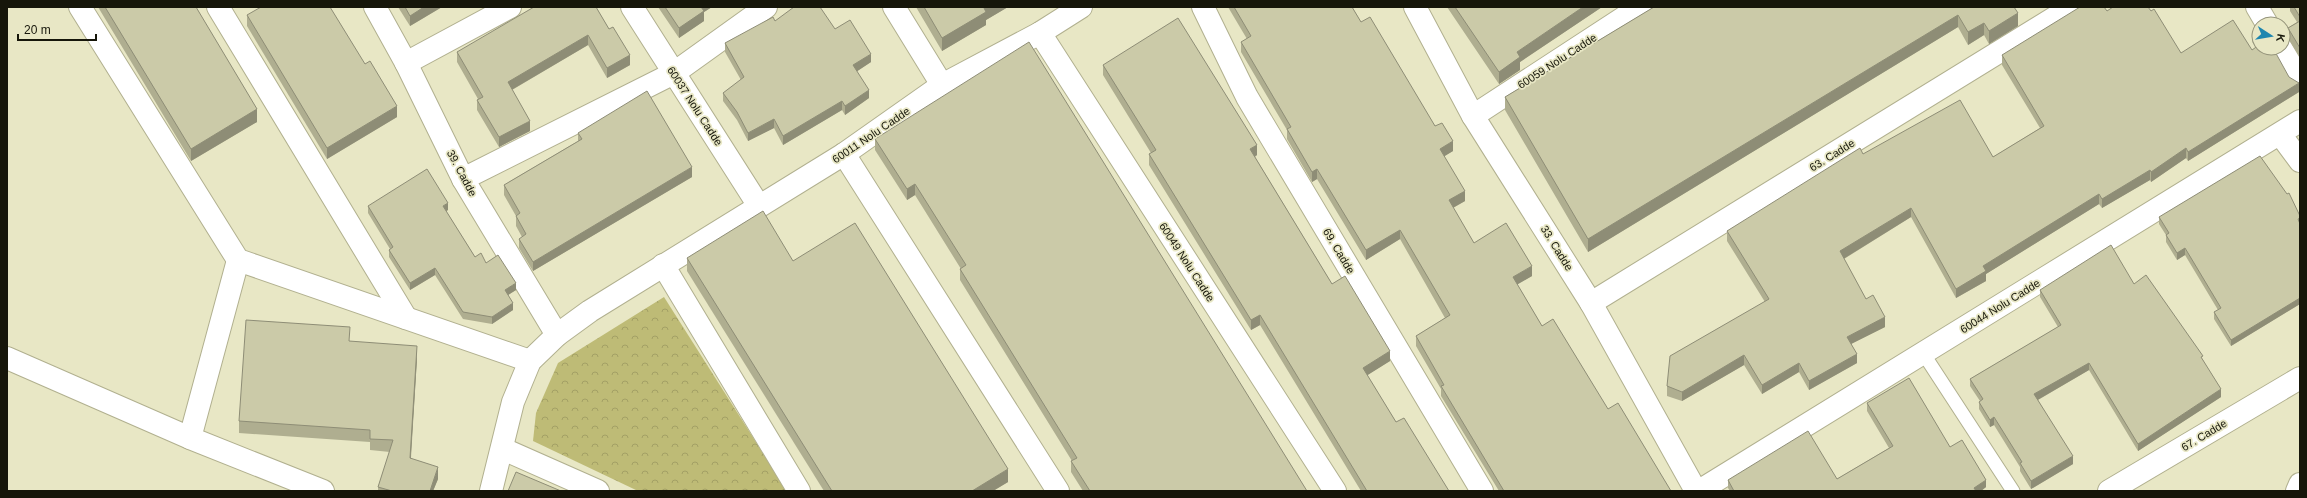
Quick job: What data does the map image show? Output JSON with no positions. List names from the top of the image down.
{
  "streets": {
    "street": [
      "60059 Nolu Cadde",
      "60037 Nolu Cadde",
      "60011 Nolu Cadde",
      "63. Cadde",
      "39. Cadde",
      "33. Cadde",
      "69. Cadde",
      "60049 Nolu Cadde",
      "60044 Nolu Cadde",
      "67. Cadde"
    ]
  },
  "crossings": [
    ["60059 Nolu Cadde", "33. Cadde"],
    ["60037 Nolu Cadde", "60011 Nolu Cadde"],
    ["60011 Nolu Cadde", "39. Cadde"],
    ["60011 Nolu Cadde", "60049 Nolu Cadde"],
    ["63. Cadde", "33. Cadde"],
    ["33. Cadde", "60044 Nolu Cadde"]
  ],
  "scale_bar": "20 m",
  "north": "right"
}
